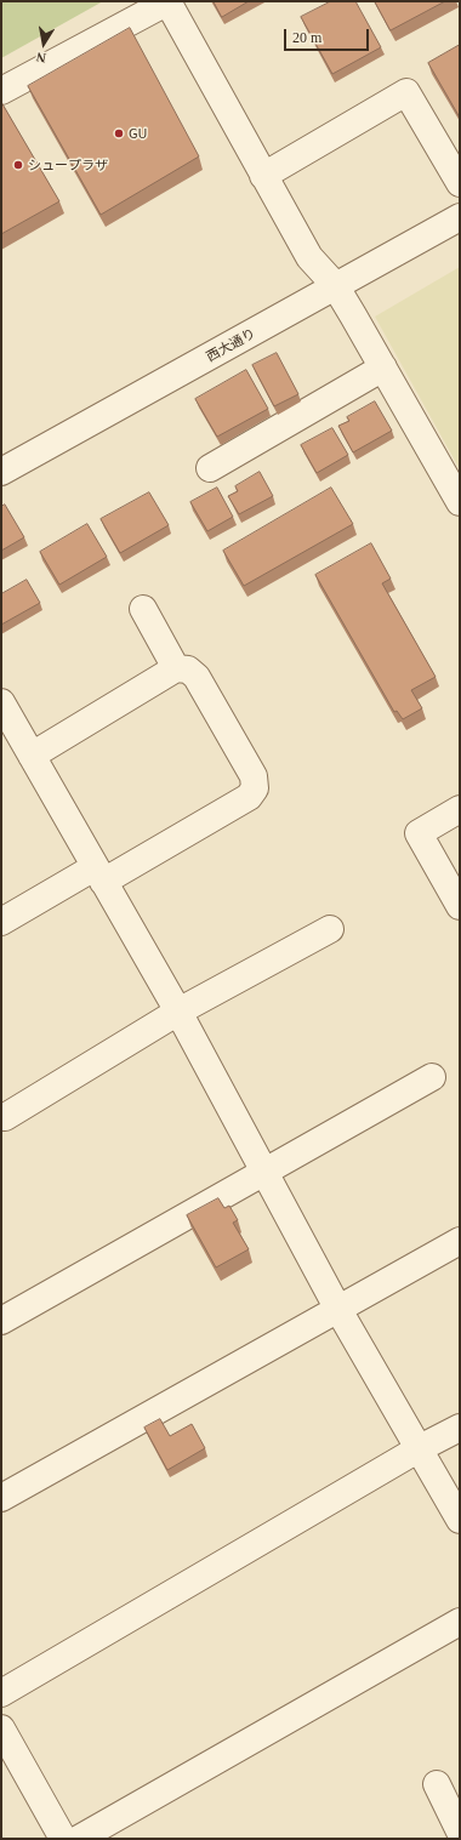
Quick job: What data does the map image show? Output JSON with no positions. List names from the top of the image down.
{
  "streets": {
    "street": ["西大通り"]
  },
  "places": ["GU", "シュープラザ"],
  "scale_bar": "20 m",
  "north": "bottom"
}
